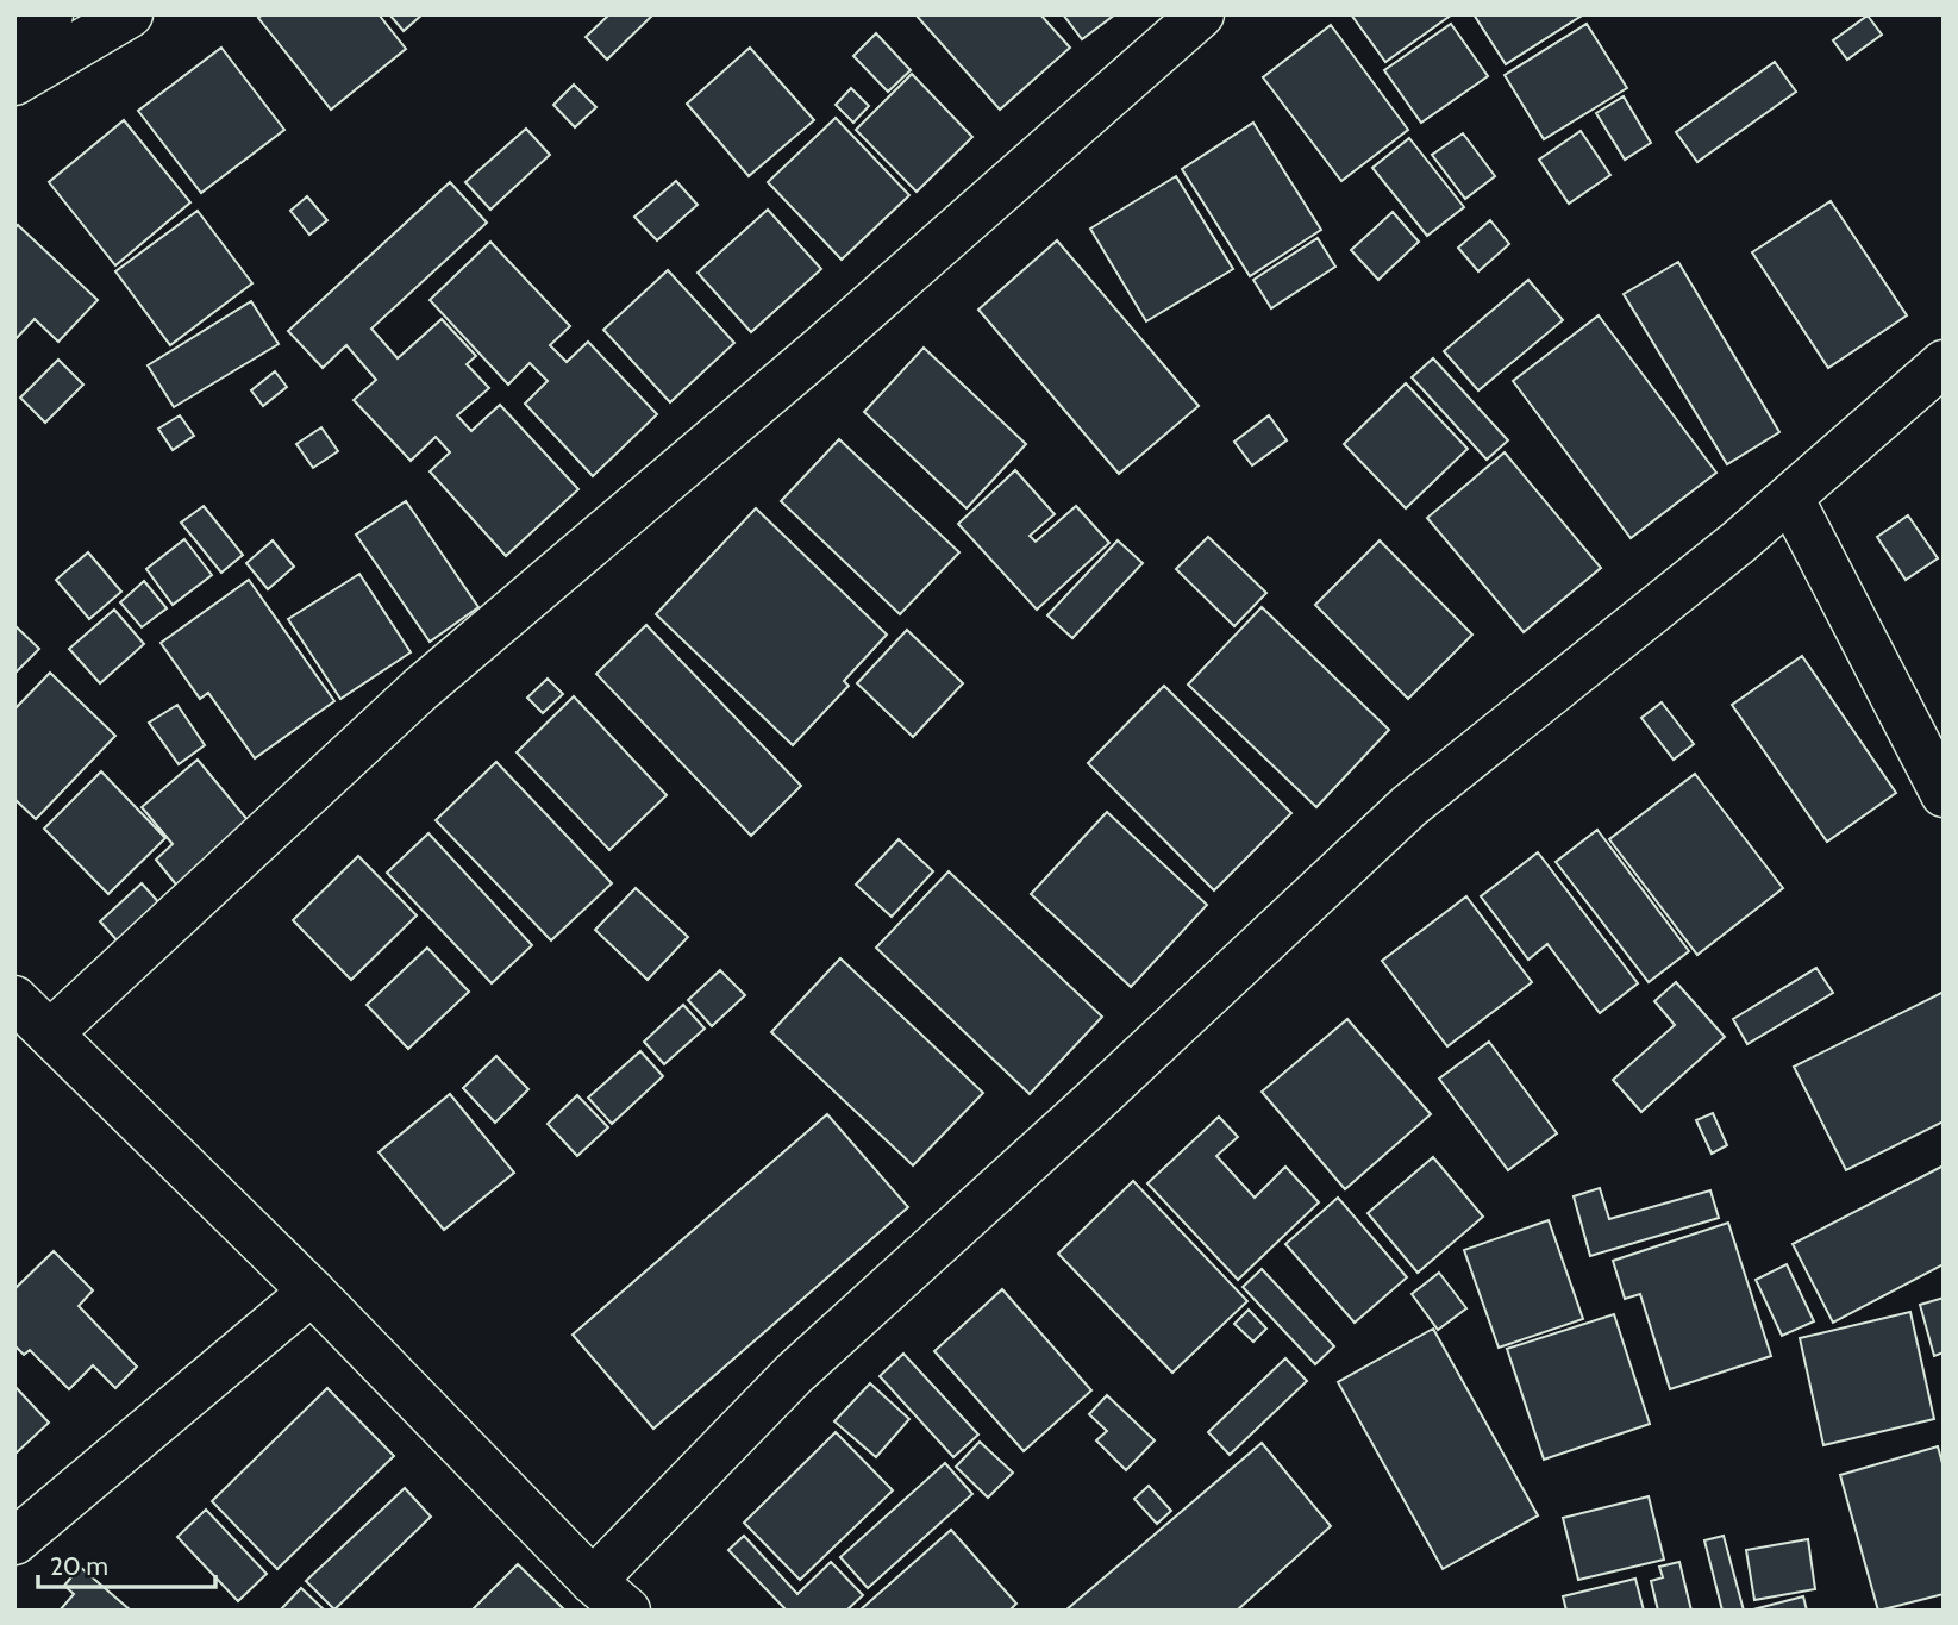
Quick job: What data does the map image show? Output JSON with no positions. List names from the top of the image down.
{
  "scale_bar": "20 m"
}
